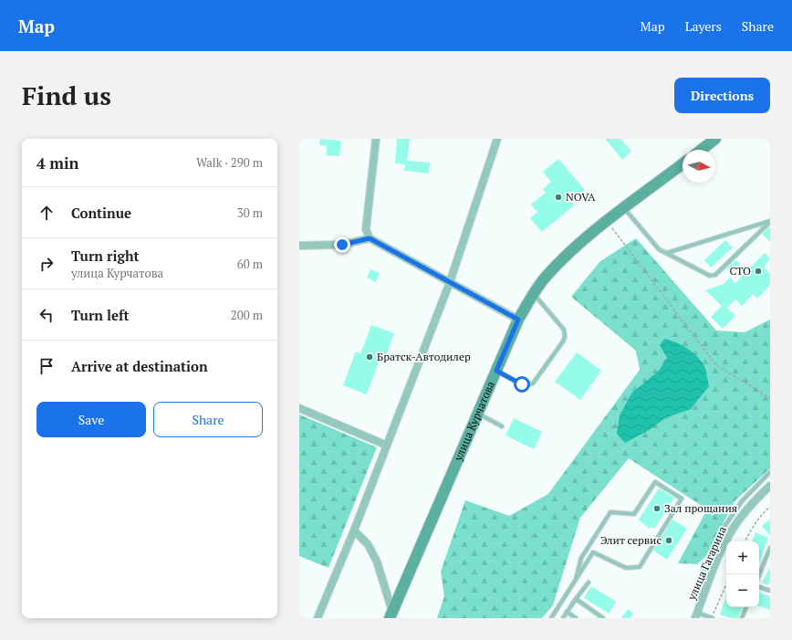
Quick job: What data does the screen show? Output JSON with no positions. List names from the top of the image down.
{
  "streets": {
    "main road": ["улица Курчатова"],
    "street": ["улица Гагарина"]
  },
  "places": [
    "NOVA",
    "СТО",
    "Братск-Автодилер",
    "Зал прощания",
    "Элит сервис"
  ],
  "north": "right",
  "page": {
    "header": "Map",
    "nav": ["Map", "Layers", "Share"],
    "buttons": [
      "Directions",
      ["Save", "Share"]
    ],
    "title": "Find us",
    "heading": ["4 min", "Walk · 290 m"],
    "list": [
      ["Continue", "30 m"],
      ["Turn right", "улица Курчатова", "60 m"],
      ["Turn left", "200 m"],
      "Arrive at destination"
    ],
    "map_buttons": ["+", "−"]
  }
}
